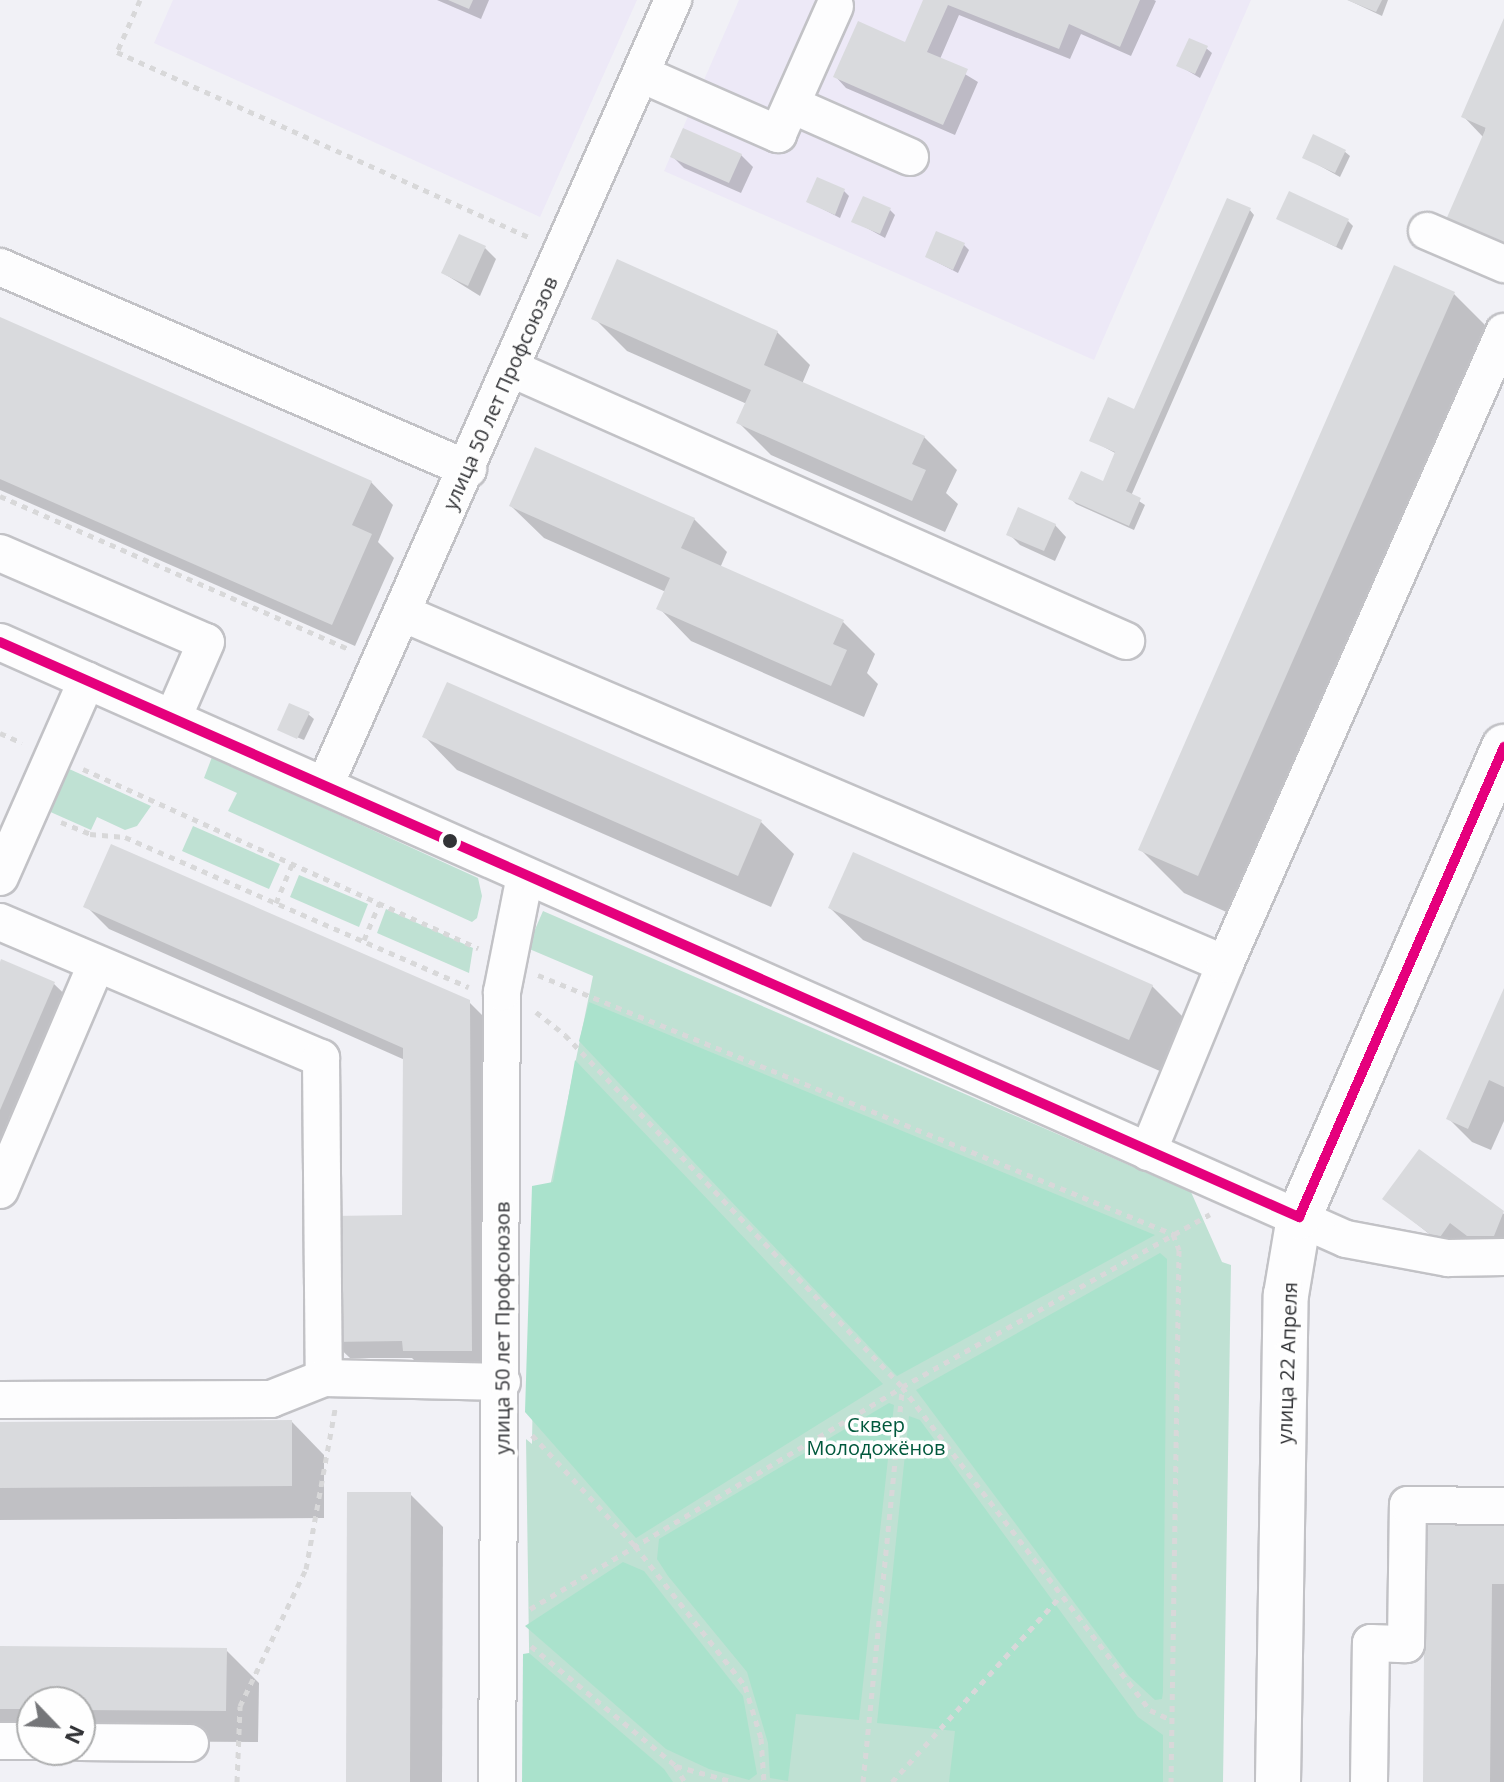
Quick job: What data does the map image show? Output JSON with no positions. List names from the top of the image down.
{
  "streets": {
    "main road": ["улица 22 Апреля"],
    "street": ["улица 50 лет Профсоюзов"]
  },
  "parks": ["Сквер Молодожёнов"],
  "north": "bottom right"
}
